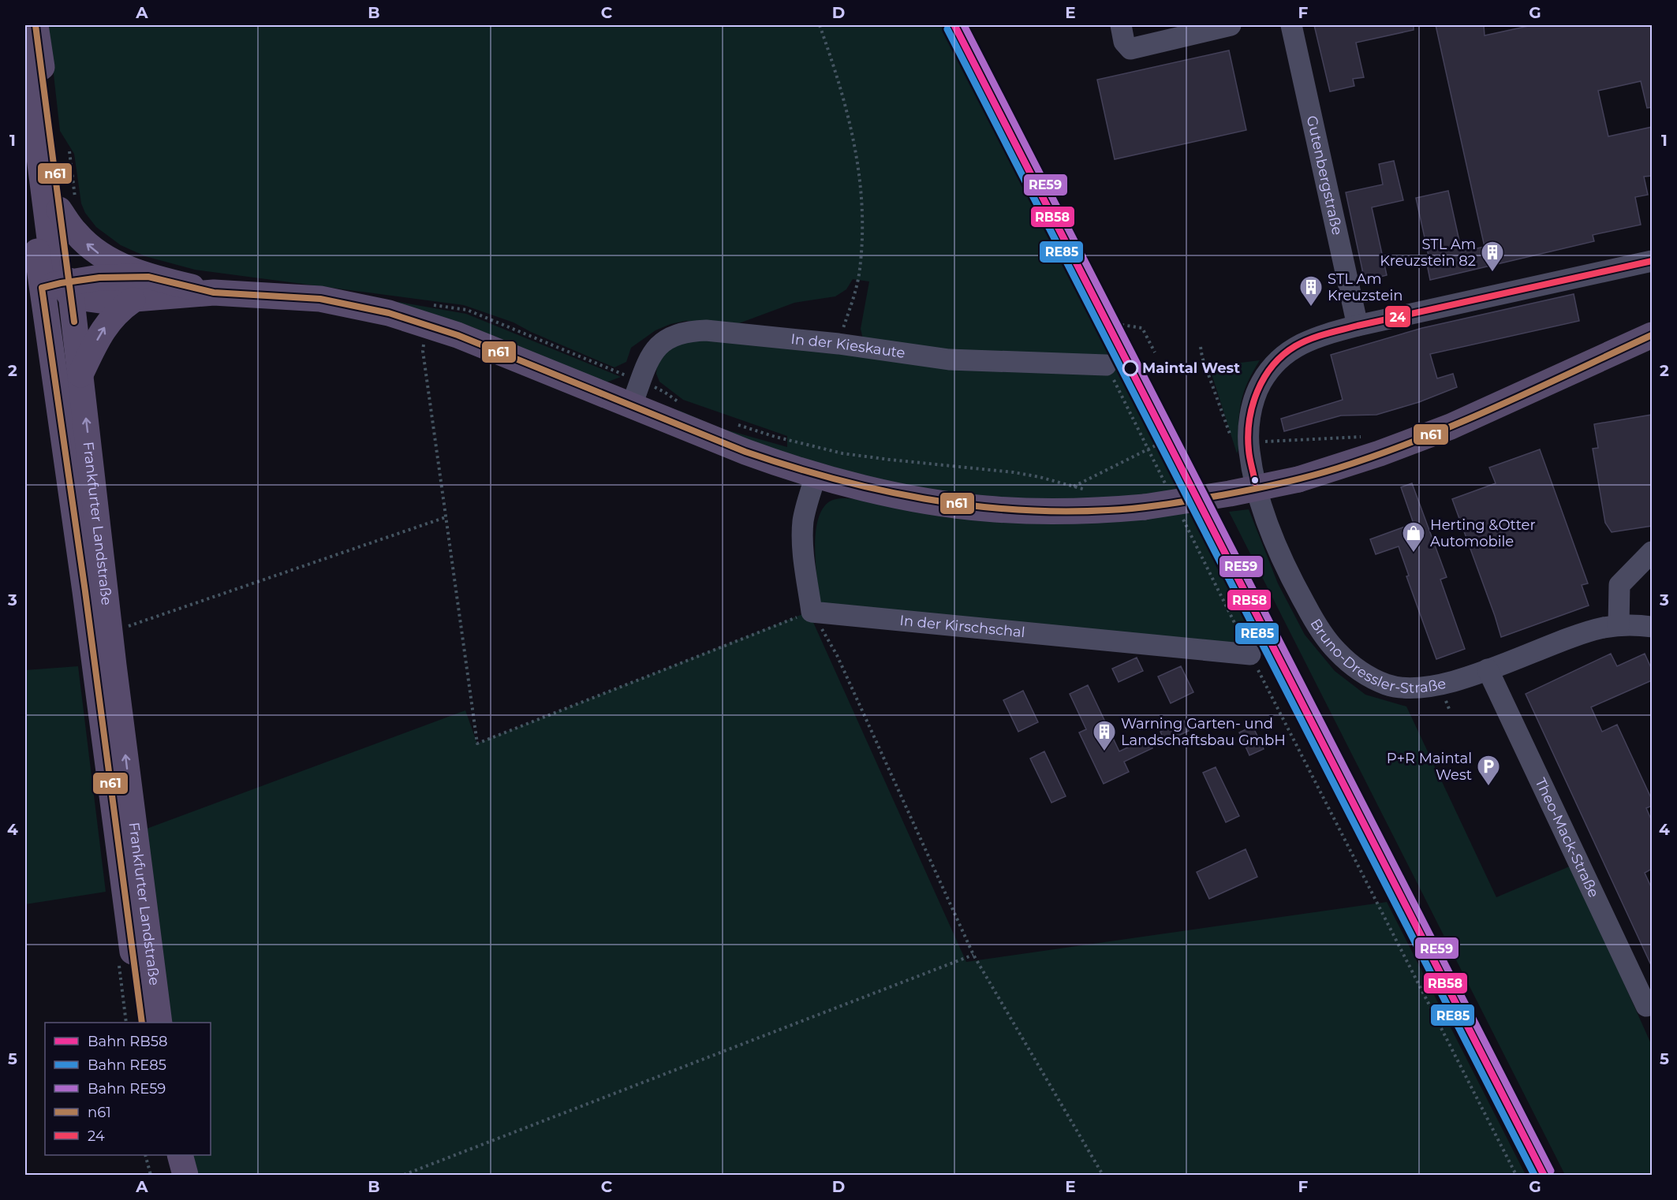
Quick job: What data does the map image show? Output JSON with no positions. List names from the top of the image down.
{
  "streets": {
    "main road": ["Frankfurter Landstraße"],
    "street": [
      "Gutenbergstraße",
      "In der Kieskaute",
      "In der Kirschschal",
      "Bruno-Dressler-Straße",
      "Theo-Mack-Straße"
    ]
  },
  "crossings": [
    ["Gutenbergstraße", "Bruno-Dressler-Straße"],
    ["Bruno-Dressler-Straße", "Theo-Mack-Straße"]
  ],
  "places": {
    "building": ["STL Am Kreuzstein 82", "STL Am Kreuzstein", "Warning Garten- und Landschaftsbau GmbH"],
    "other": ["Maintal West"],
    "shop": ["Herting &Otter Automobile"],
    "parking": ["P+R Maintal West"]
  },
  "lines": [
    "rail line RB58",
    "rail line RE59",
    "transit line n61",
    "rail line RE85",
    "transit line 24"
  ],
  "legend": [
    "Bahn RB58",
    "Bahn RE85",
    "Bahn RE59",
    "n61",
    "24"
  ],
  "grid": {
    "columns": [
      "A",
      "B",
      "C",
      "D",
      "E",
      "F",
      "G"
    ],
    "rows": [
      "1",
      "2",
      "3",
      "4",
      "5"
    ]
  }
}
